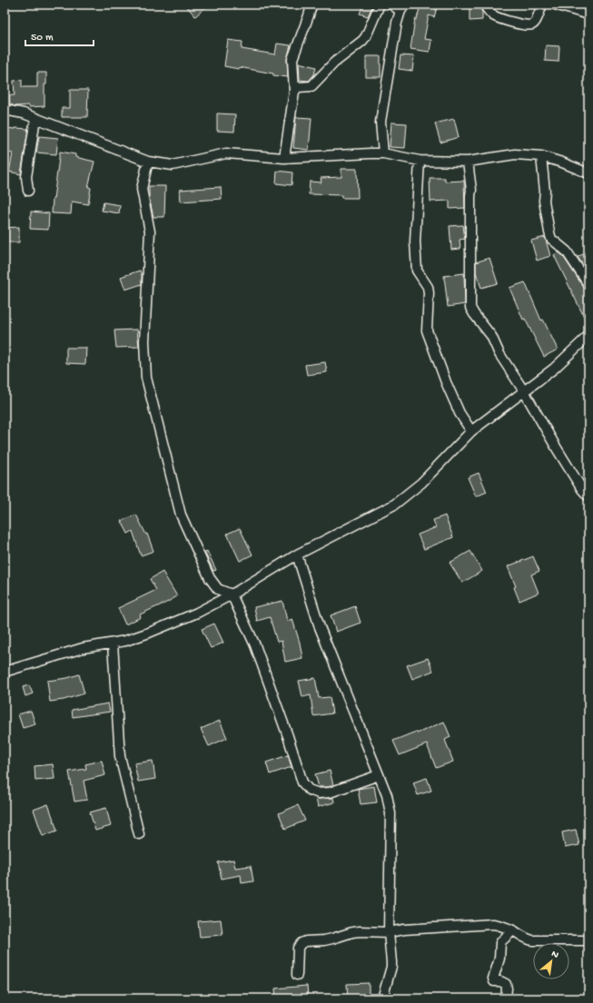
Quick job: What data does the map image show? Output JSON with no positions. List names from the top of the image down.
{
  "scale_bar": "50 m",
  "north": "top right"
}
